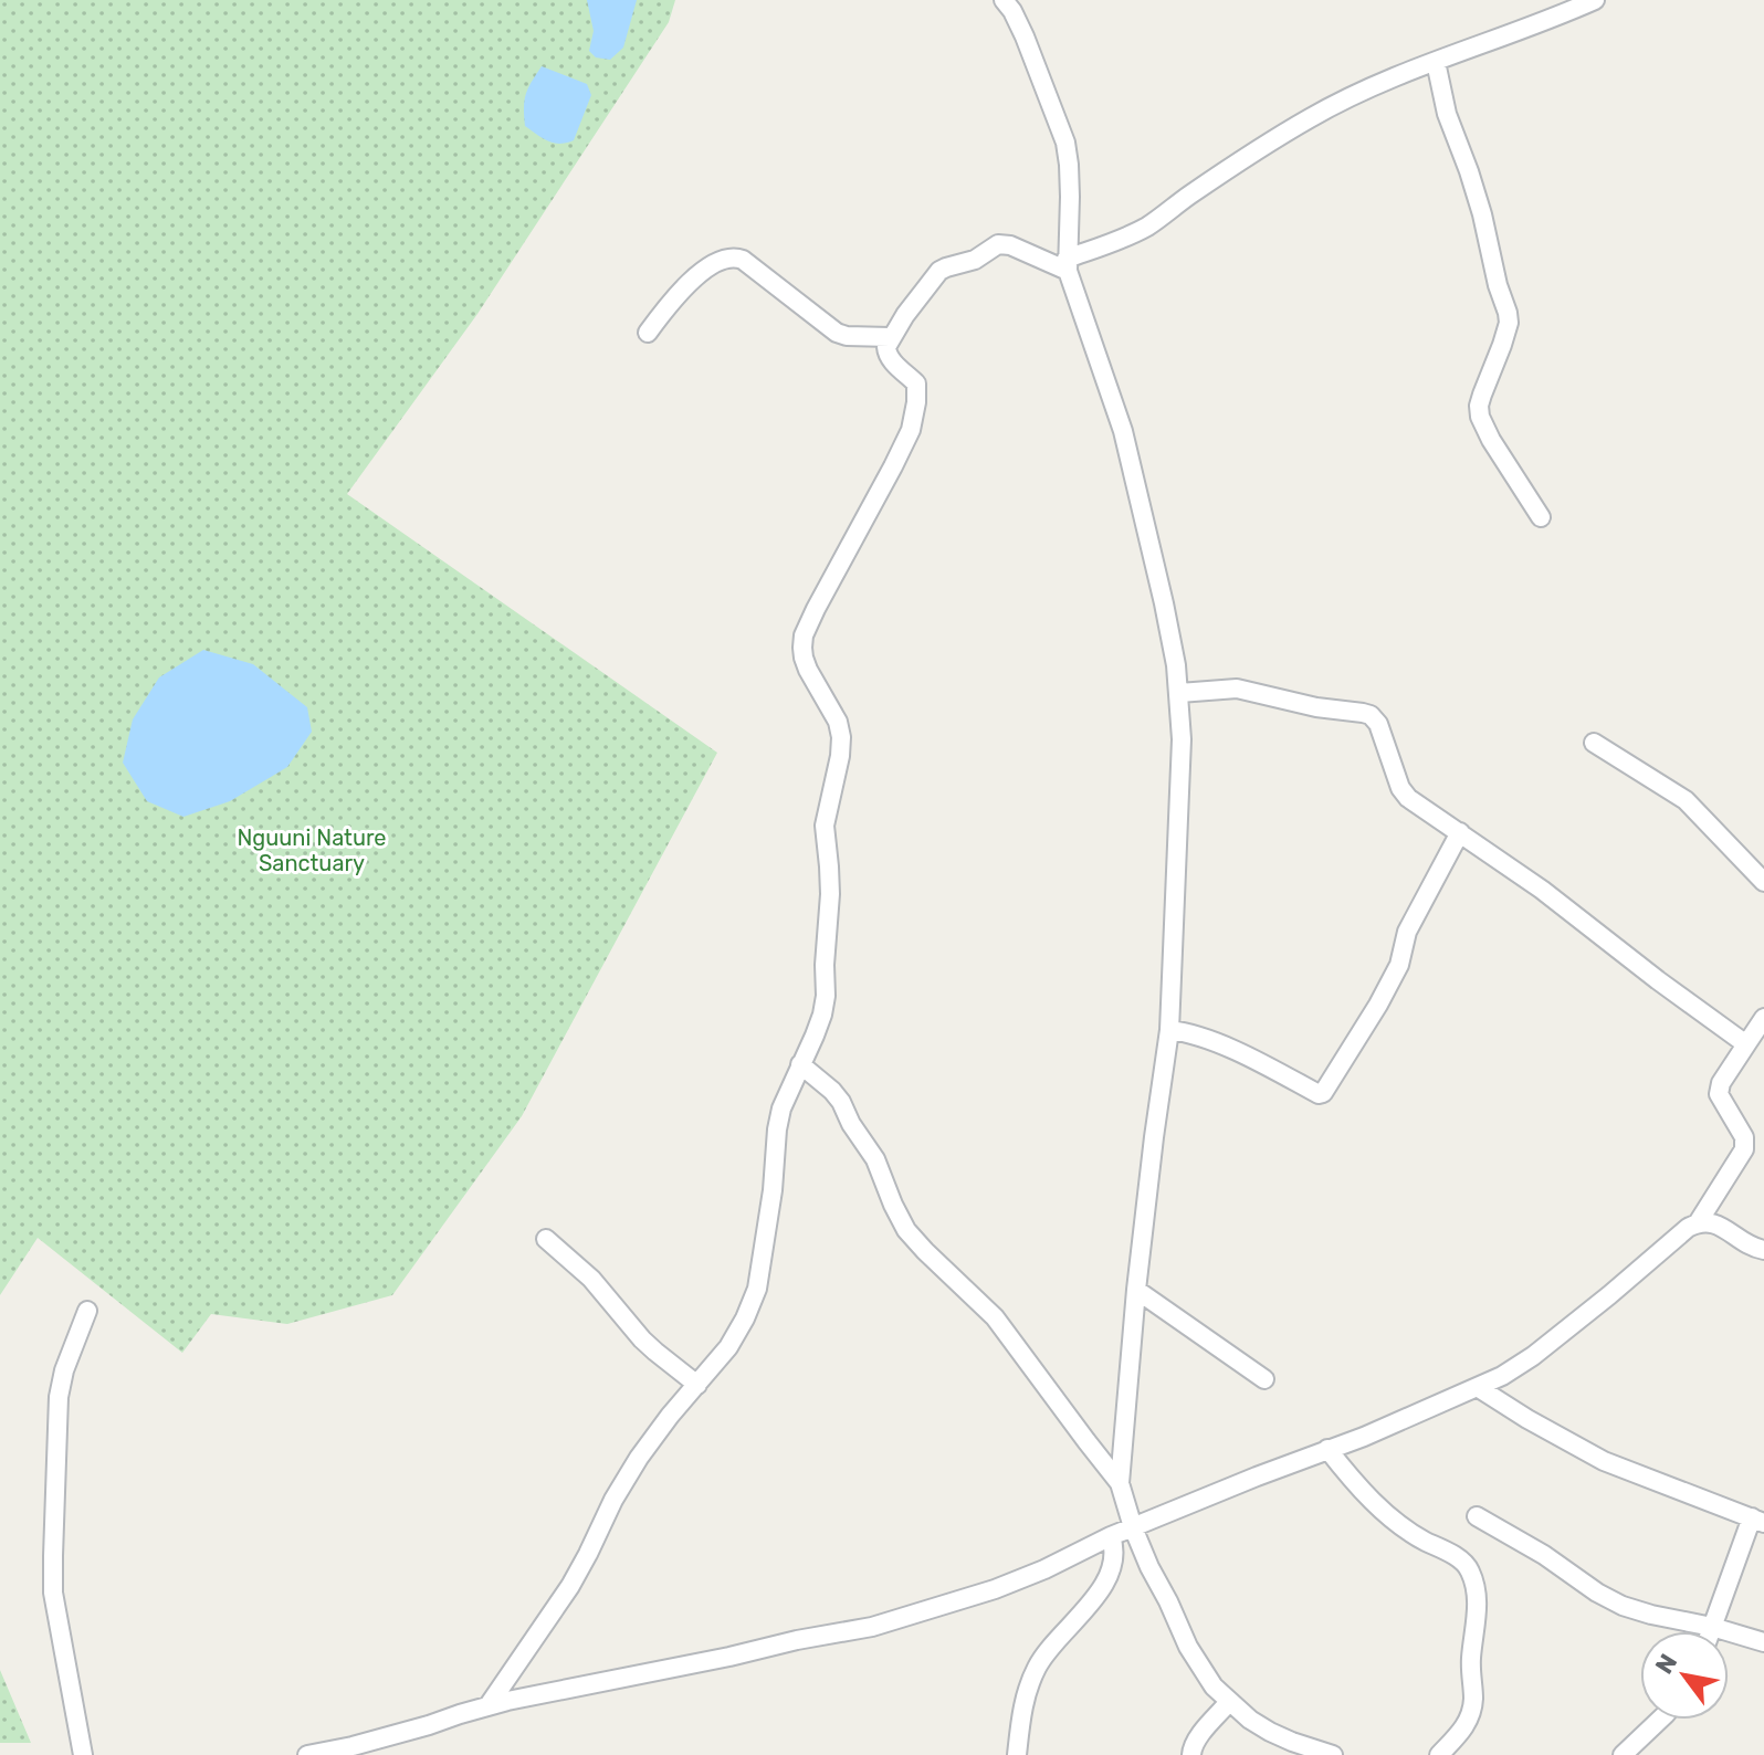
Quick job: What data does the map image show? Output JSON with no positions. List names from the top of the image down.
{
  "parks": ["Nguuni Nature Sanctuary"],
  "north": "top left"
}
